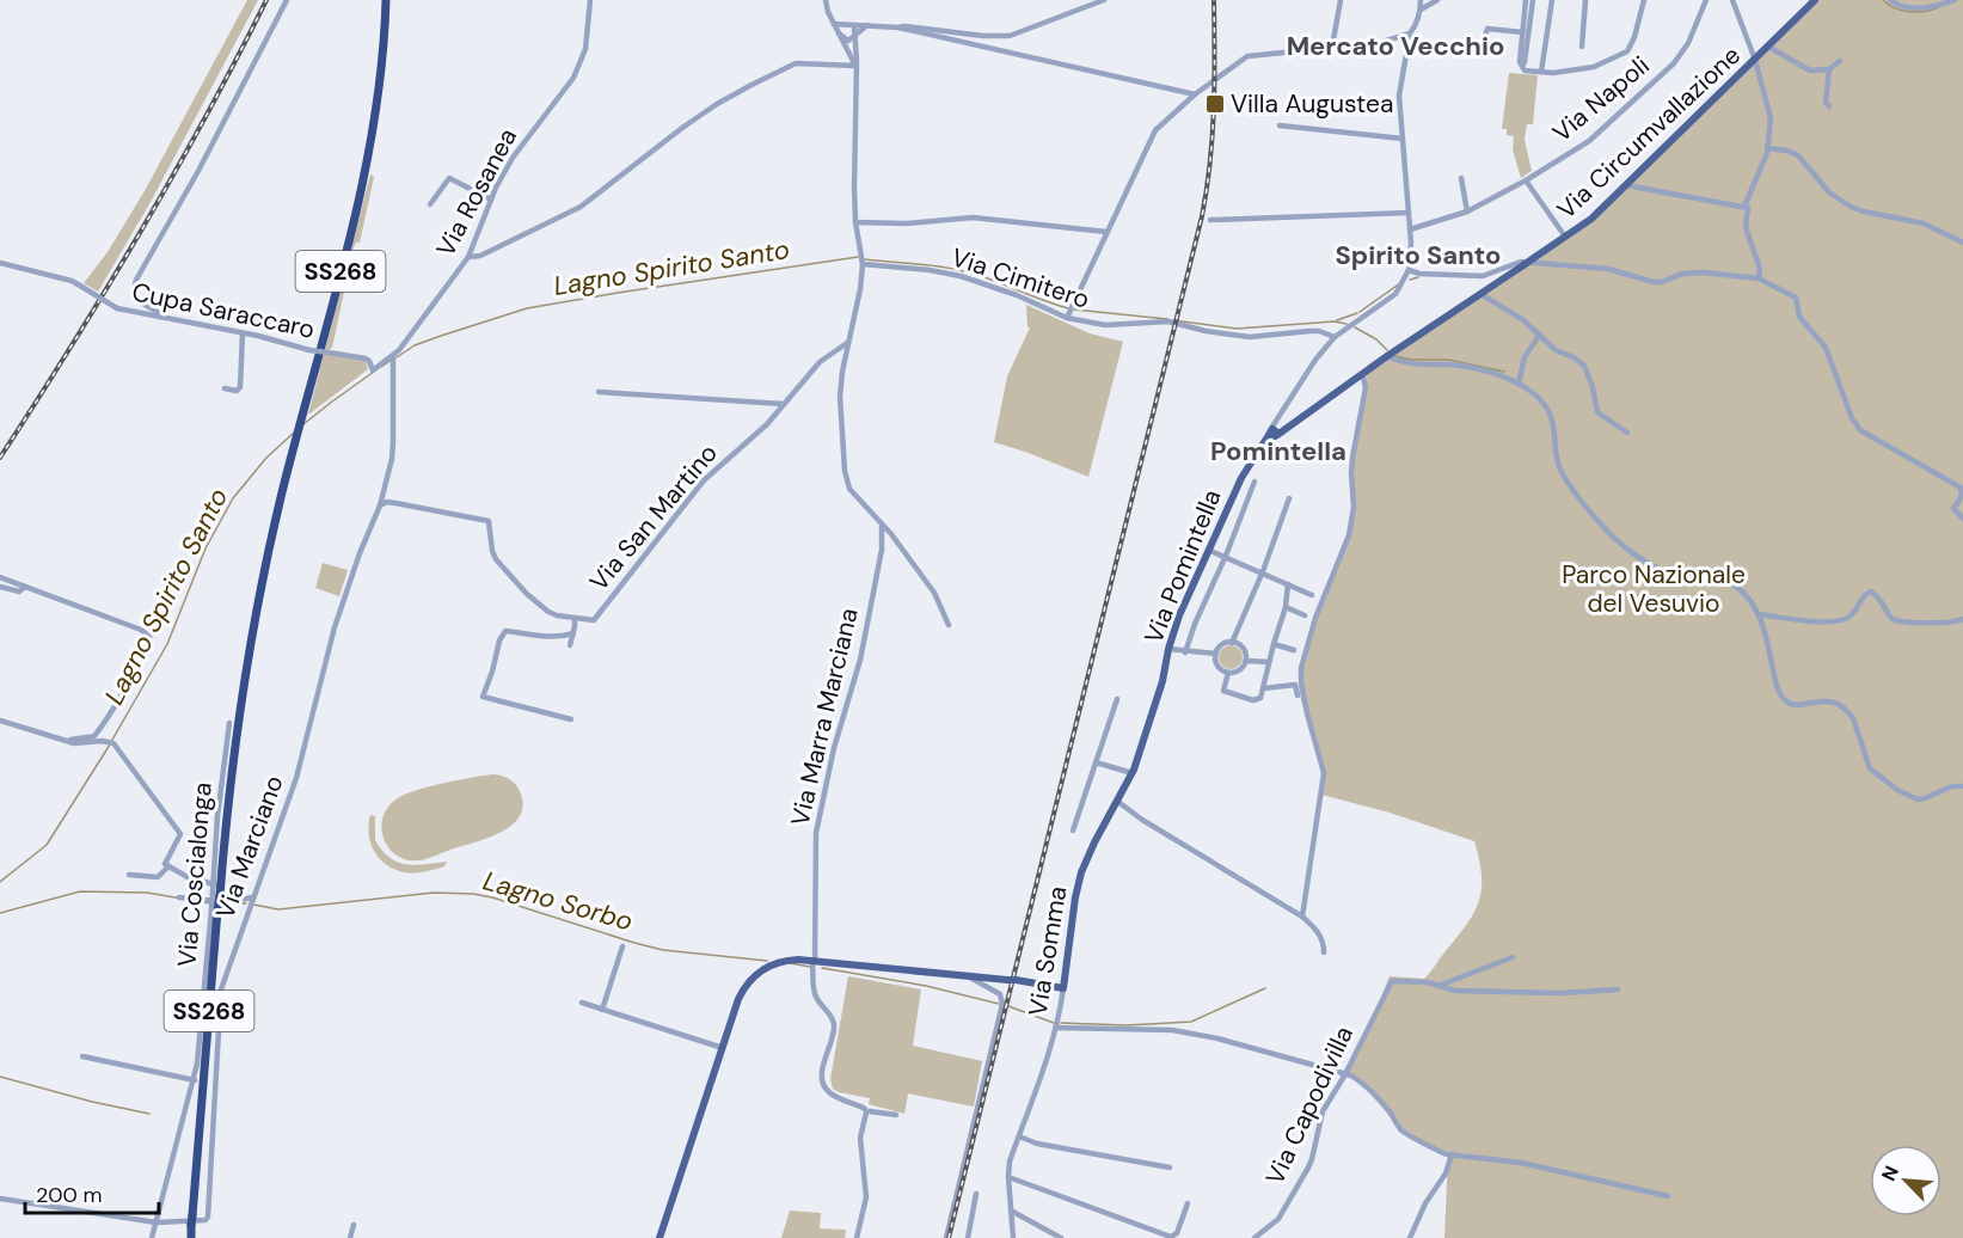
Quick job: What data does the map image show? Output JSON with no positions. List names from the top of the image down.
{
  "streets": {
    "highway": ["SS268"],
    "main road": ["Via Circumvallazione", "Via Pomintella", "Via Somma"],
    "street": [
      "Via Napoli",
      "Via Rosanea",
      "Via Cimitero",
      "Cupa Saraccaro",
      "Via San Martino",
      "Via Marra Marciana",
      "Via Marciano",
      "Via Coscialonga",
      "Via Capodivilla"
    ]
  },
  "crossings": [
    ["Via Circumvallazione", "Via Pomintella"],
    ["Via Rosanea", "Cupa Saraccaro"],
    ["Via Rosanea", "Via Marciano"],
    ["SS268", "Via Coscialonga"],
    ["Via Cimitero", "Via Pomintella"],
    ["Cupa Saraccaro", "Via Marciano"],
    ["Via San Martino", "Via Marciano"],
    ["Via Pomintella", "Via Somma"],
    ["Via Marciano", "Via Coscialonga"]
  ],
  "districts": ["Mercato Vecchio", "Spirito Santo", "Pomintella"],
  "water": ["Lagno Spirito Santo", "Lagno Sorbo"],
  "parks": ["Parco Nazionale del Vesuvio"],
  "places": {
    "transit": ["Villa Augustea"]
  },
  "scale_bar": "200 m",
  "north": "top left"
}
